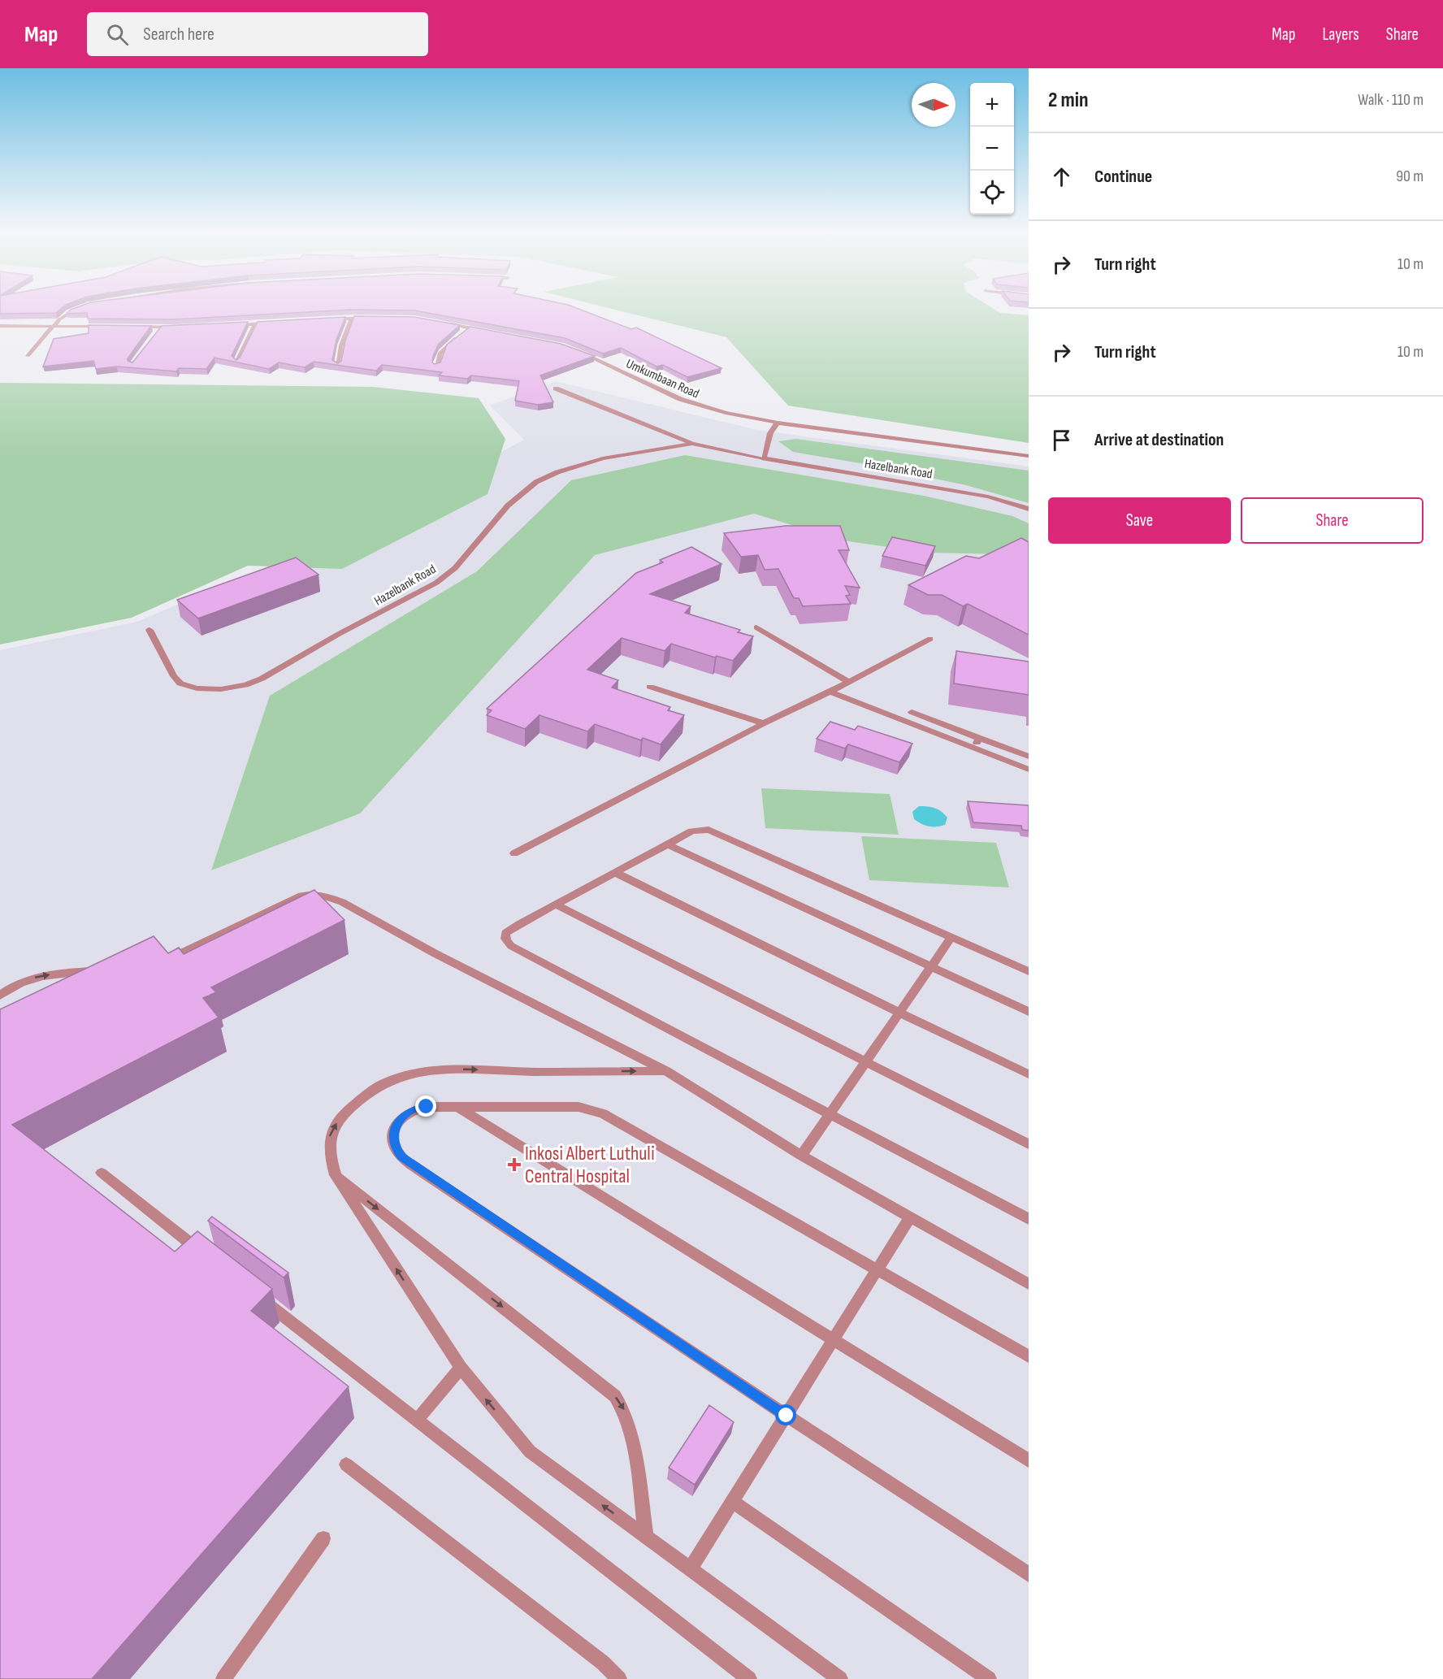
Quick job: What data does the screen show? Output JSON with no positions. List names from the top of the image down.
{
  "streets": {
    "street": ["Umkumbaan Road", "Hazelbank Road"]
  },
  "places": {
    "health": ["Inkosi Albert Luthuli Central Hospital"]
  },
  "north": "right",
  "page": {
    "header": "Map",
    "search": "Search here",
    "nav": ["Map", "Layers", "Share"],
    "heading": ["2 min", "Walk · 110 m"],
    "map_buttons": ["+", "−"],
    "list": [
      ["Continue", "90 m"],
      ["Turn right", "10 m"],
      ["Turn right", "10 m"],
      "Arrive at destination"
    ],
    "buttons": ["Save", "Share"]
  }
}
